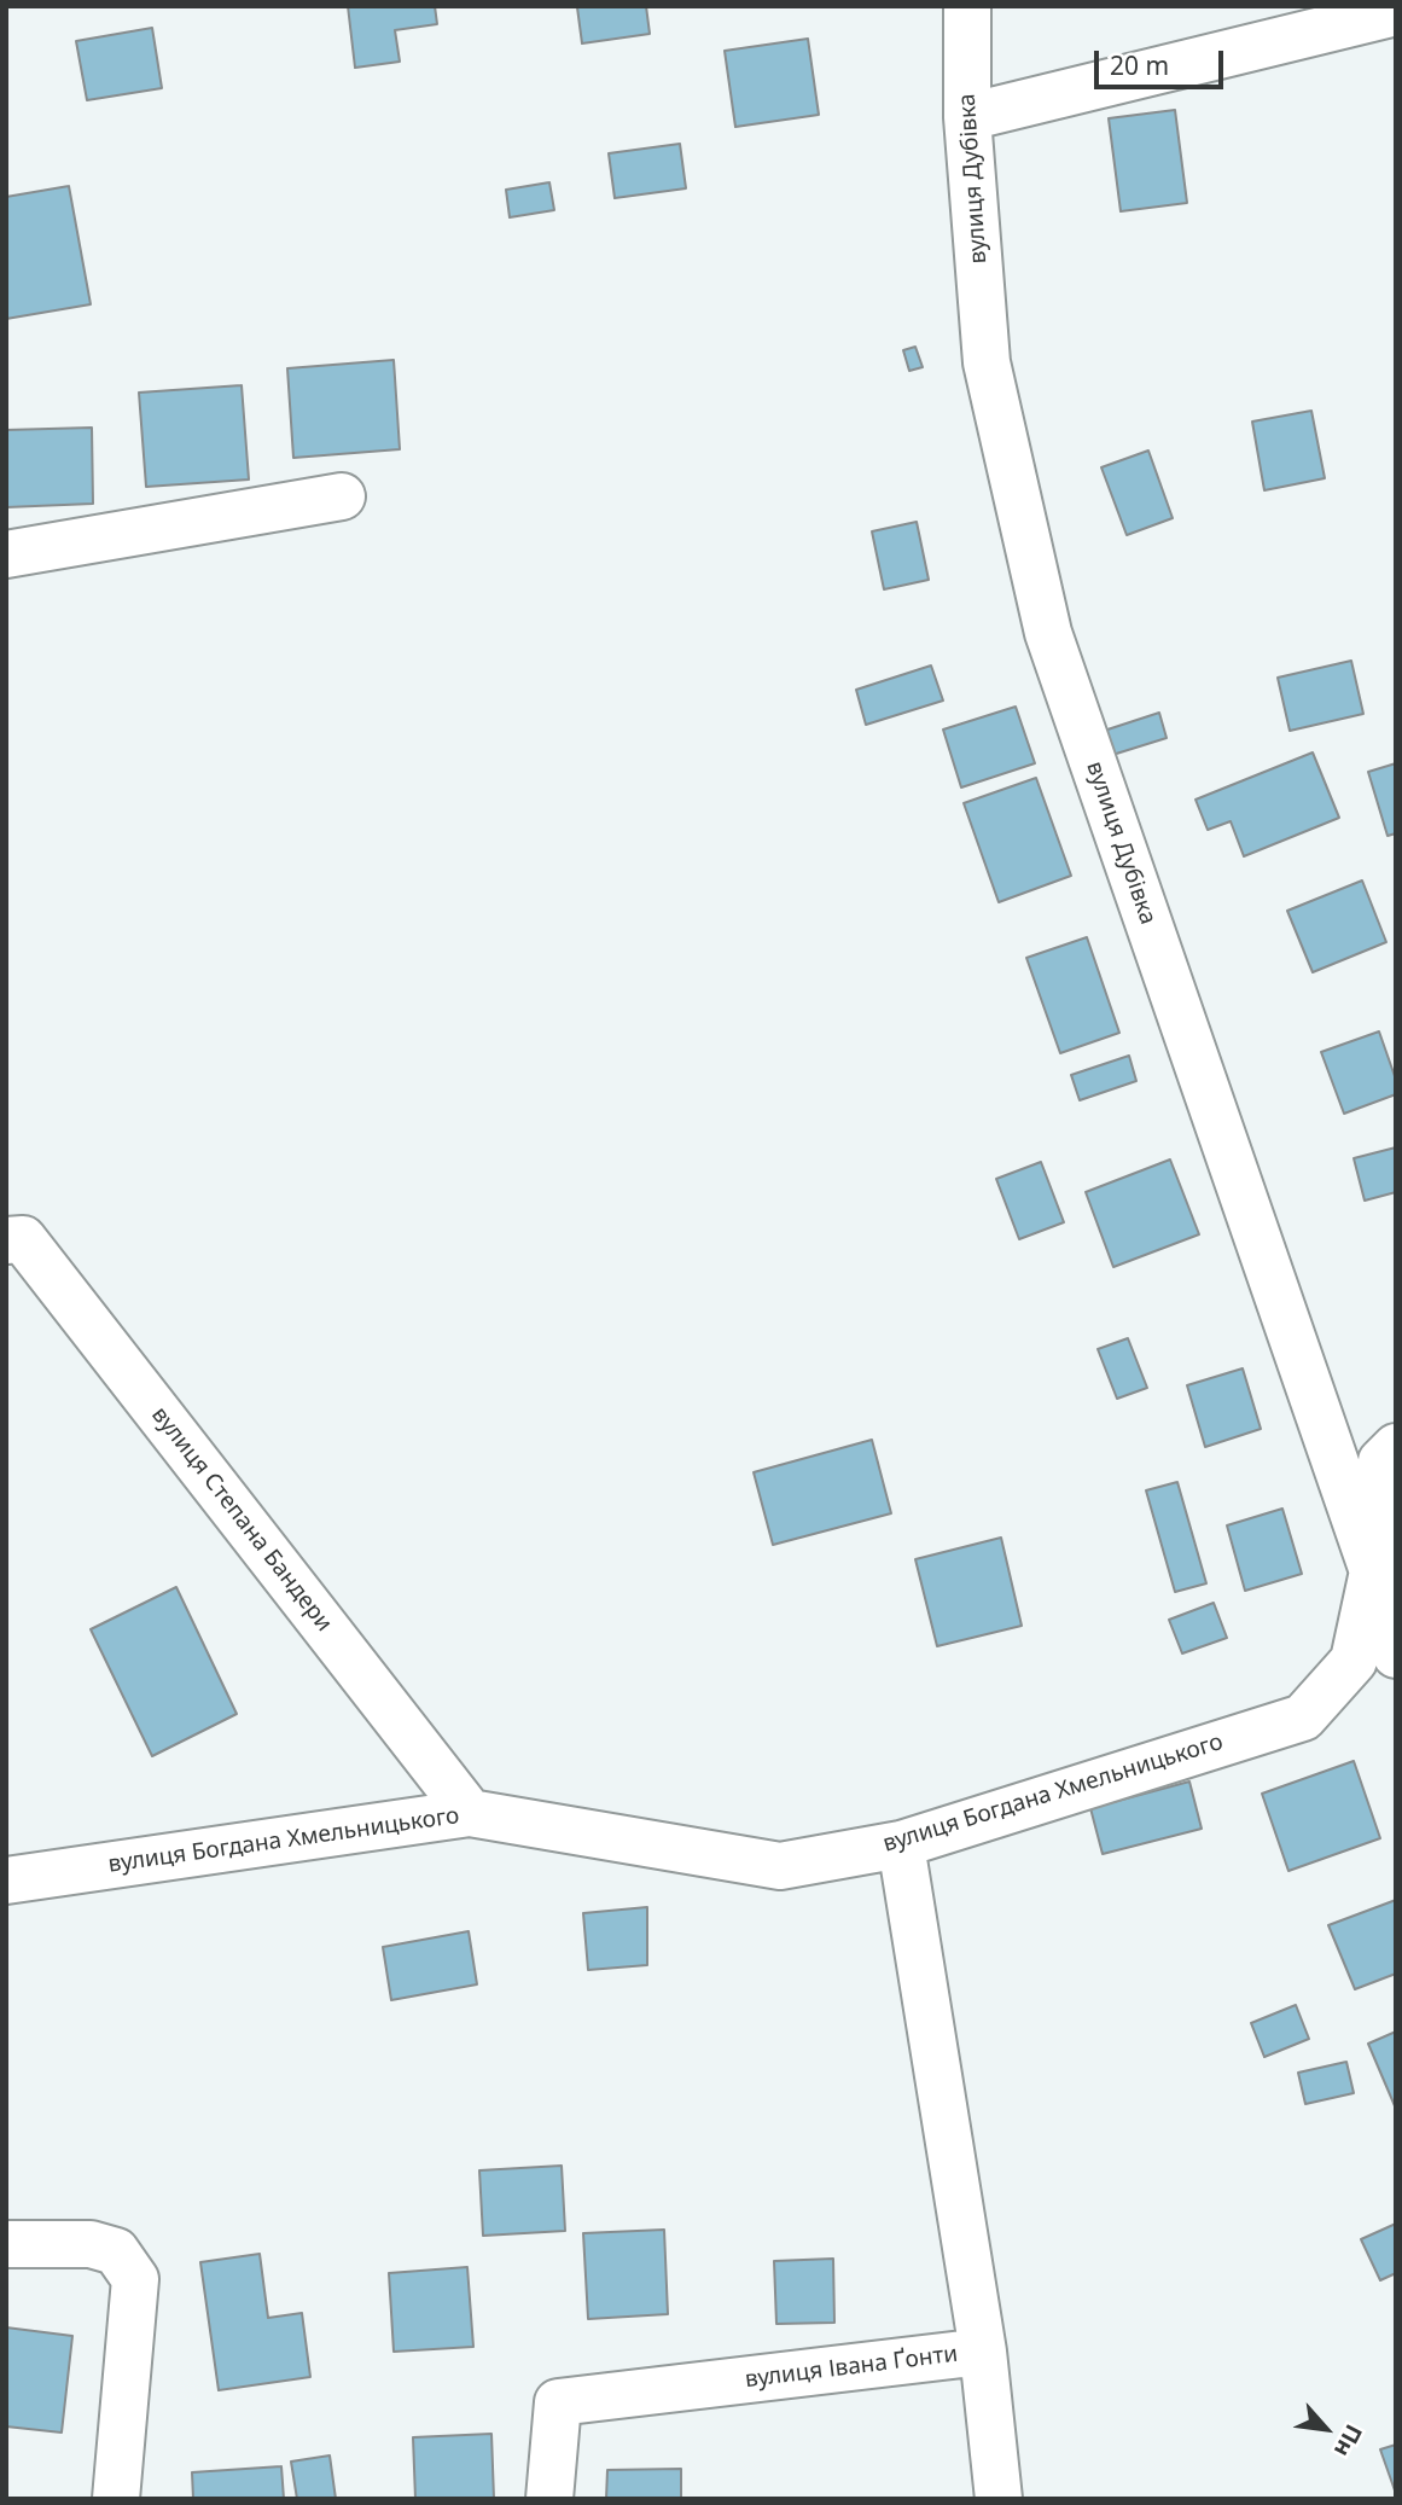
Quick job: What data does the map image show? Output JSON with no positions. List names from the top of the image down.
{
  "streets": {
    "street": [
      "вулиця Дубівка",
      "вулиця Степана Бандери",
      "вулиця Богдана Хмельницького",
      "вулиця Івана Ґонти"
    ]
  },
  "crossings": [
    ["вулиця Дубівка", "вулиця Богдана Хмельницького"],
    ["вулиця Степана Бандери", "вулиця Богдана Хмельницького"],
    ["вулиця Богдана Хмельницького", "вулиця Івана Ґонти"]
  ],
  "scale_bar": "20 m",
  "north": "bottom right"
}
